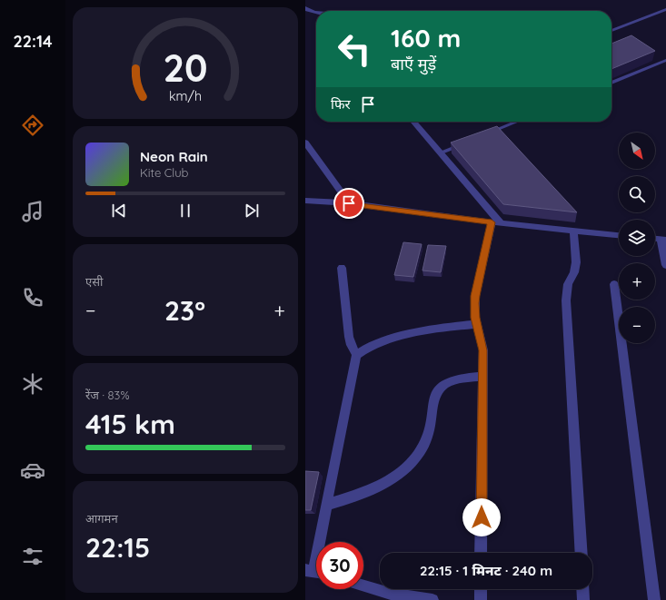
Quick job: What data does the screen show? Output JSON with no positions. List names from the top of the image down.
{
  "north": "bottom right",
  "page": {
    "tabs": "22:14",
    "turn": ["160 m", "बाएँ मुड़ें"],
    "then": "फिर",
    "map_buttons": ["+", "−"],
    "song": ["Neon Rain", "Kite Club"],
    "tile": [
      "एसी",
      ["रेंज · 83%", "415 km"],
      ["आगमन", "22:15"]
    ],
    "heat": ["−", "23°", "+"],
    "limit": "30",
    "trip": "22:15 · 1 मिनट · 240 m",
    "gauge": ["20", "km/h"]
  }
}
